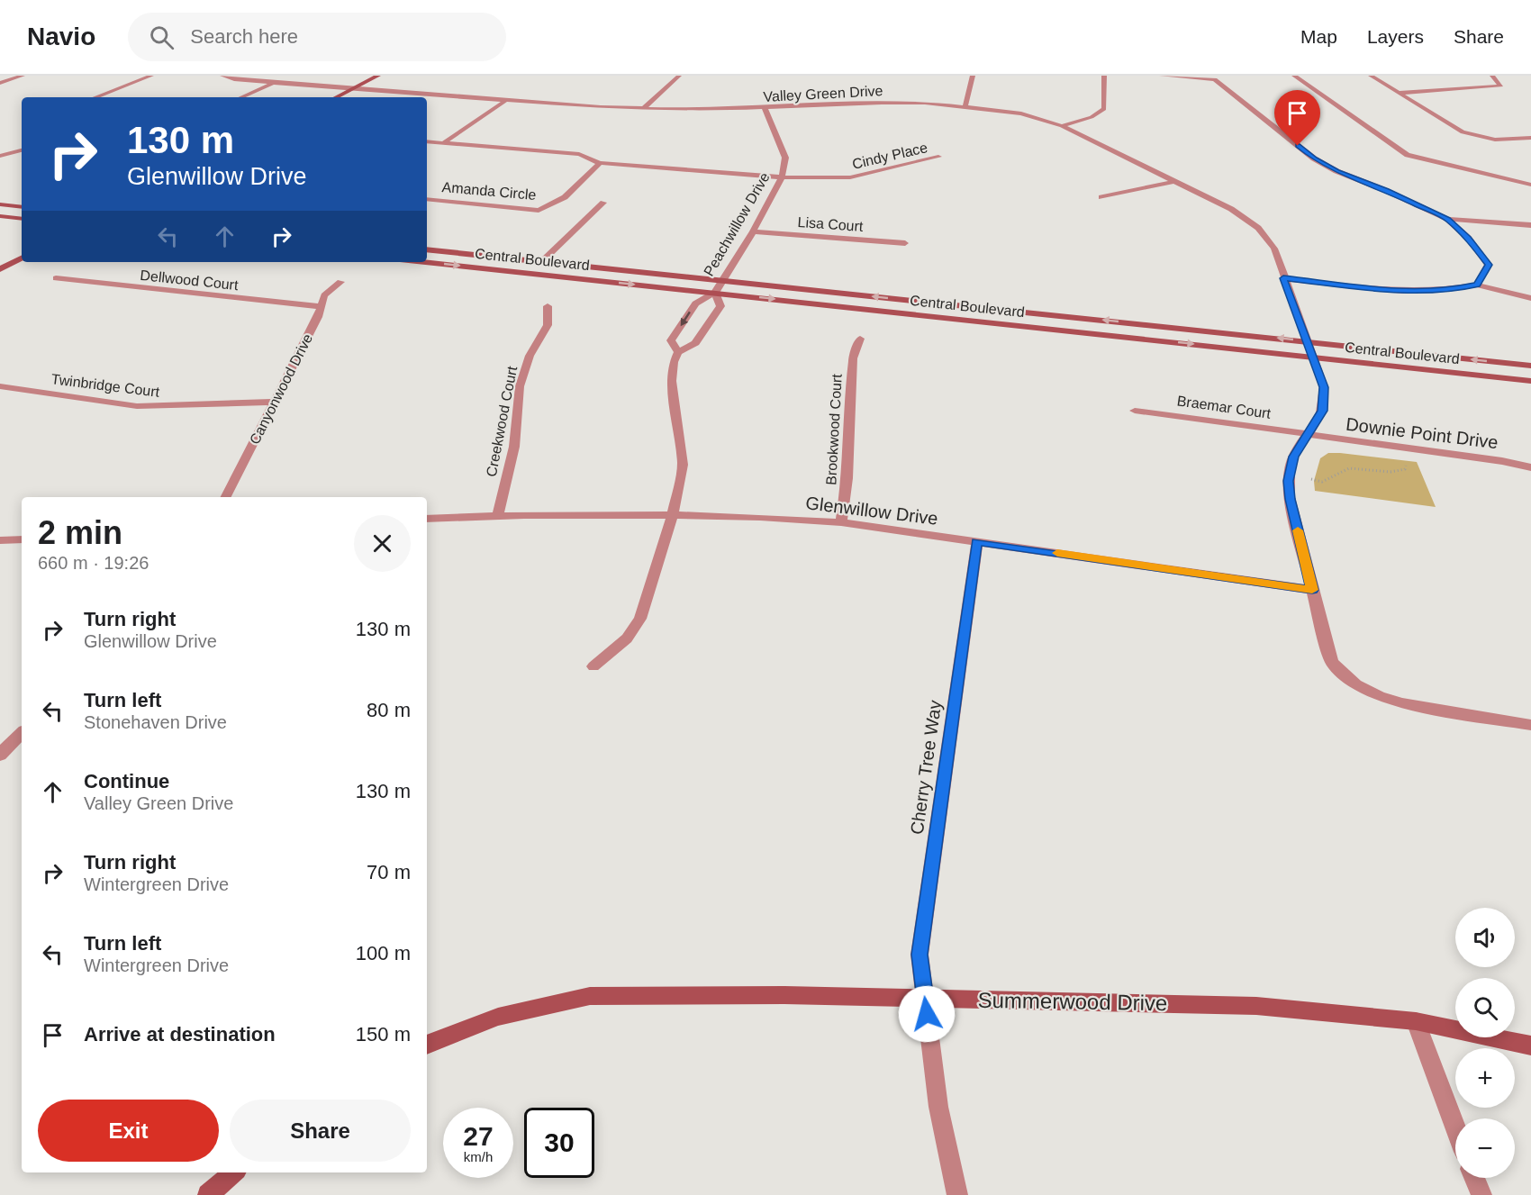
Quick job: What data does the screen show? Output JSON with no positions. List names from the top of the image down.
{
  "streets": {
    "street": [
      "Valley Green Drive",
      "Cindy Place",
      "Amanda Circle",
      "Peachwillow Drive",
      "Lisa Court",
      "Central Boulevard",
      "Dellwood Court",
      "Twinbridge Court",
      "Canyonwood Drive",
      "Braemar Court",
      "Creekwood Court",
      "Brookwood Court",
      "Downie Point Drive",
      "Glenwillow Drive",
      "Cherry Tree Way",
      "Summerwood Drive"
    ]
  },
  "crossings": [
    ["Valley Green Drive", "Peachwillow Drive"],
    ["Valley Green Drive", "Central Boulevard"],
    ["Valley Green Drive", "Braemar Court"],
    ["Valley Green Drive", "Downie Point Drive"],
    ["Valley Green Drive", "Glenwillow Drive"],
    ["Cindy Place", "Peachwillow Drive"],
    ["Peachwillow Drive", "Lisa Court"],
    ["Peachwillow Drive", "Central Boulevard"],
    ["Peachwillow Drive", "Glenwillow Drive"],
    ["Dellwood Court", "Canyonwood Drive"],
    ["Twinbridge Court", "Canyonwood Drive"],
    ["Braemar Court", "Downie Point Drive"],
    ["Creekwood Court", "Glenwillow Drive"],
    ["Brookwood Court", "Glenwillow Drive"],
    ["Glenwillow Drive", "Cherry Tree Way"],
    ["Cherry Tree Way", "Summerwood Drive"]
  ],
  "page": {
    "header": "Navio",
    "search": "Search here",
    "nav": ["Map", "Layers", "Share"],
    "turn": ["130 m", "Glenwillow Drive"],
    "heading": ["2 min", "660 m · 19:26"],
    "list": [
      {
        "name": "Turn right",
        "note": "Glenwillow Drive",
        "value": "130 m"
      },
      {
        "name": "Turn left",
        "note": "Stonehaven Drive",
        "value": "80 m"
      },
      {
        "name": "Continue",
        "note": "Valley Green Drive",
        "value": "130 m"
      },
      {
        "name": "Turn right",
        "note": "Wintergreen Drive",
        "value": "70 m"
      },
      {
        "name": "Turn left",
        "note": "Wintergreen Drive",
        "value": "100 m"
      },
      {
        "name": "Arrive at destination",
        "value": "150 m"
      }
    ],
    "map_buttons": ["+", "−"],
    "buttons": ["Exit", "Share"],
    "speed": "27 km/h",
    "limit": "30"
  }
}
